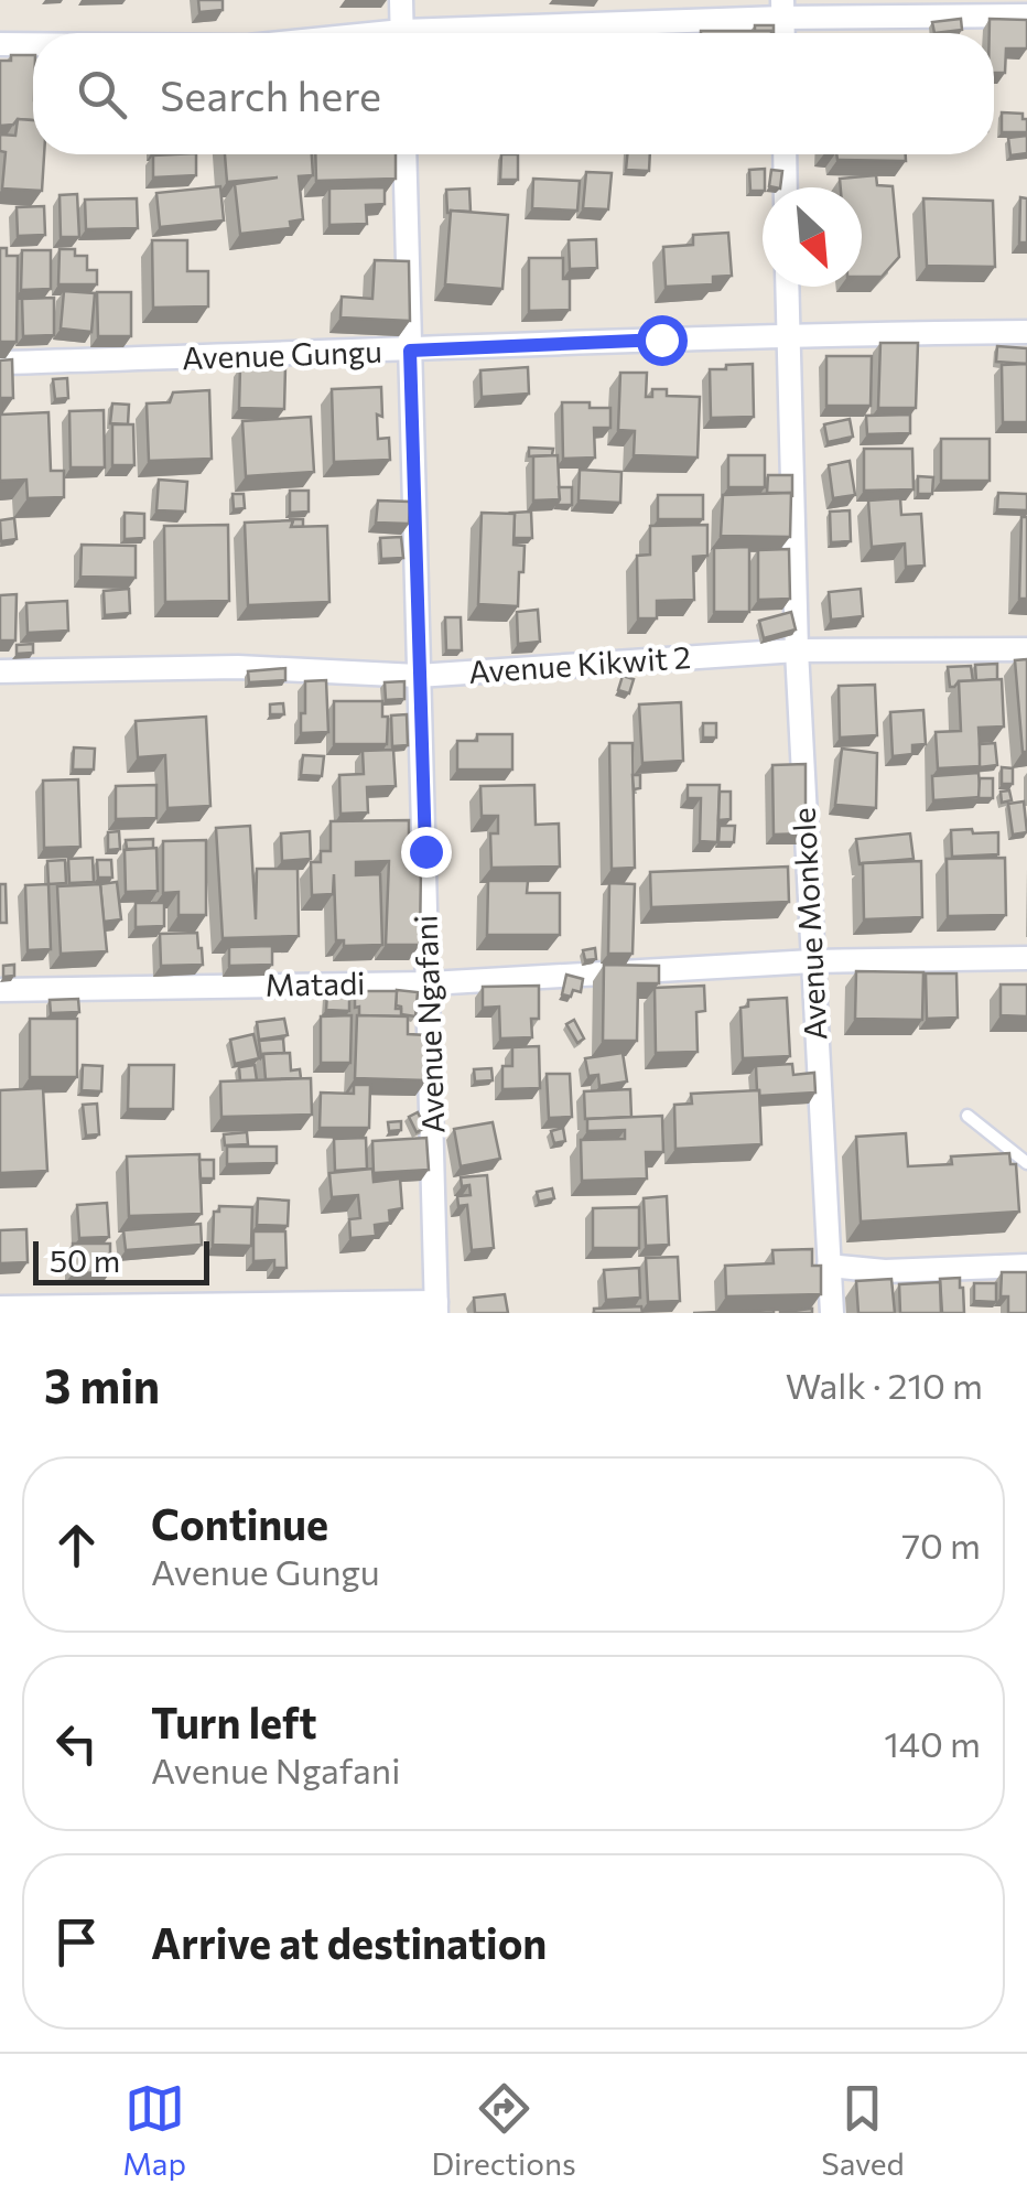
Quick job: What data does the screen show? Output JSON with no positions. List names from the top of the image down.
{
  "streets": {
    "street": [
      "Avenue Gungu",
      "Avenue Kikwit 2",
      "Avenue Monkole",
      "Matadi",
      "Avenue Ngafani"
    ]
  },
  "crossings": [
    ["Avenue Gungu", "Avenue Monkole"],
    ["Avenue Gungu", "Avenue Ngafani"],
    ["Avenue Kikwit 2", "Avenue Monkole"],
    ["Avenue Kikwit 2", "Avenue Ngafani"],
    ["Avenue Monkole", "Matadi"],
    ["Matadi", "Avenue Ngafani"]
  ],
  "scale_bar": "50 m",
  "north": "bottom right",
  "page": {
    "search": "Search here",
    "scale": "50 m",
    "heading": ["3 min", "Walk · 210 m"],
    "list": [
      ["Continue", "Avenue Gungu", "70 m"],
      ["Turn left", "Avenue Ngafani", "140 m"],
      "Arrive at destination"
    ],
    "nav": ["Map", "Directions", "Saved"]
  }
}
